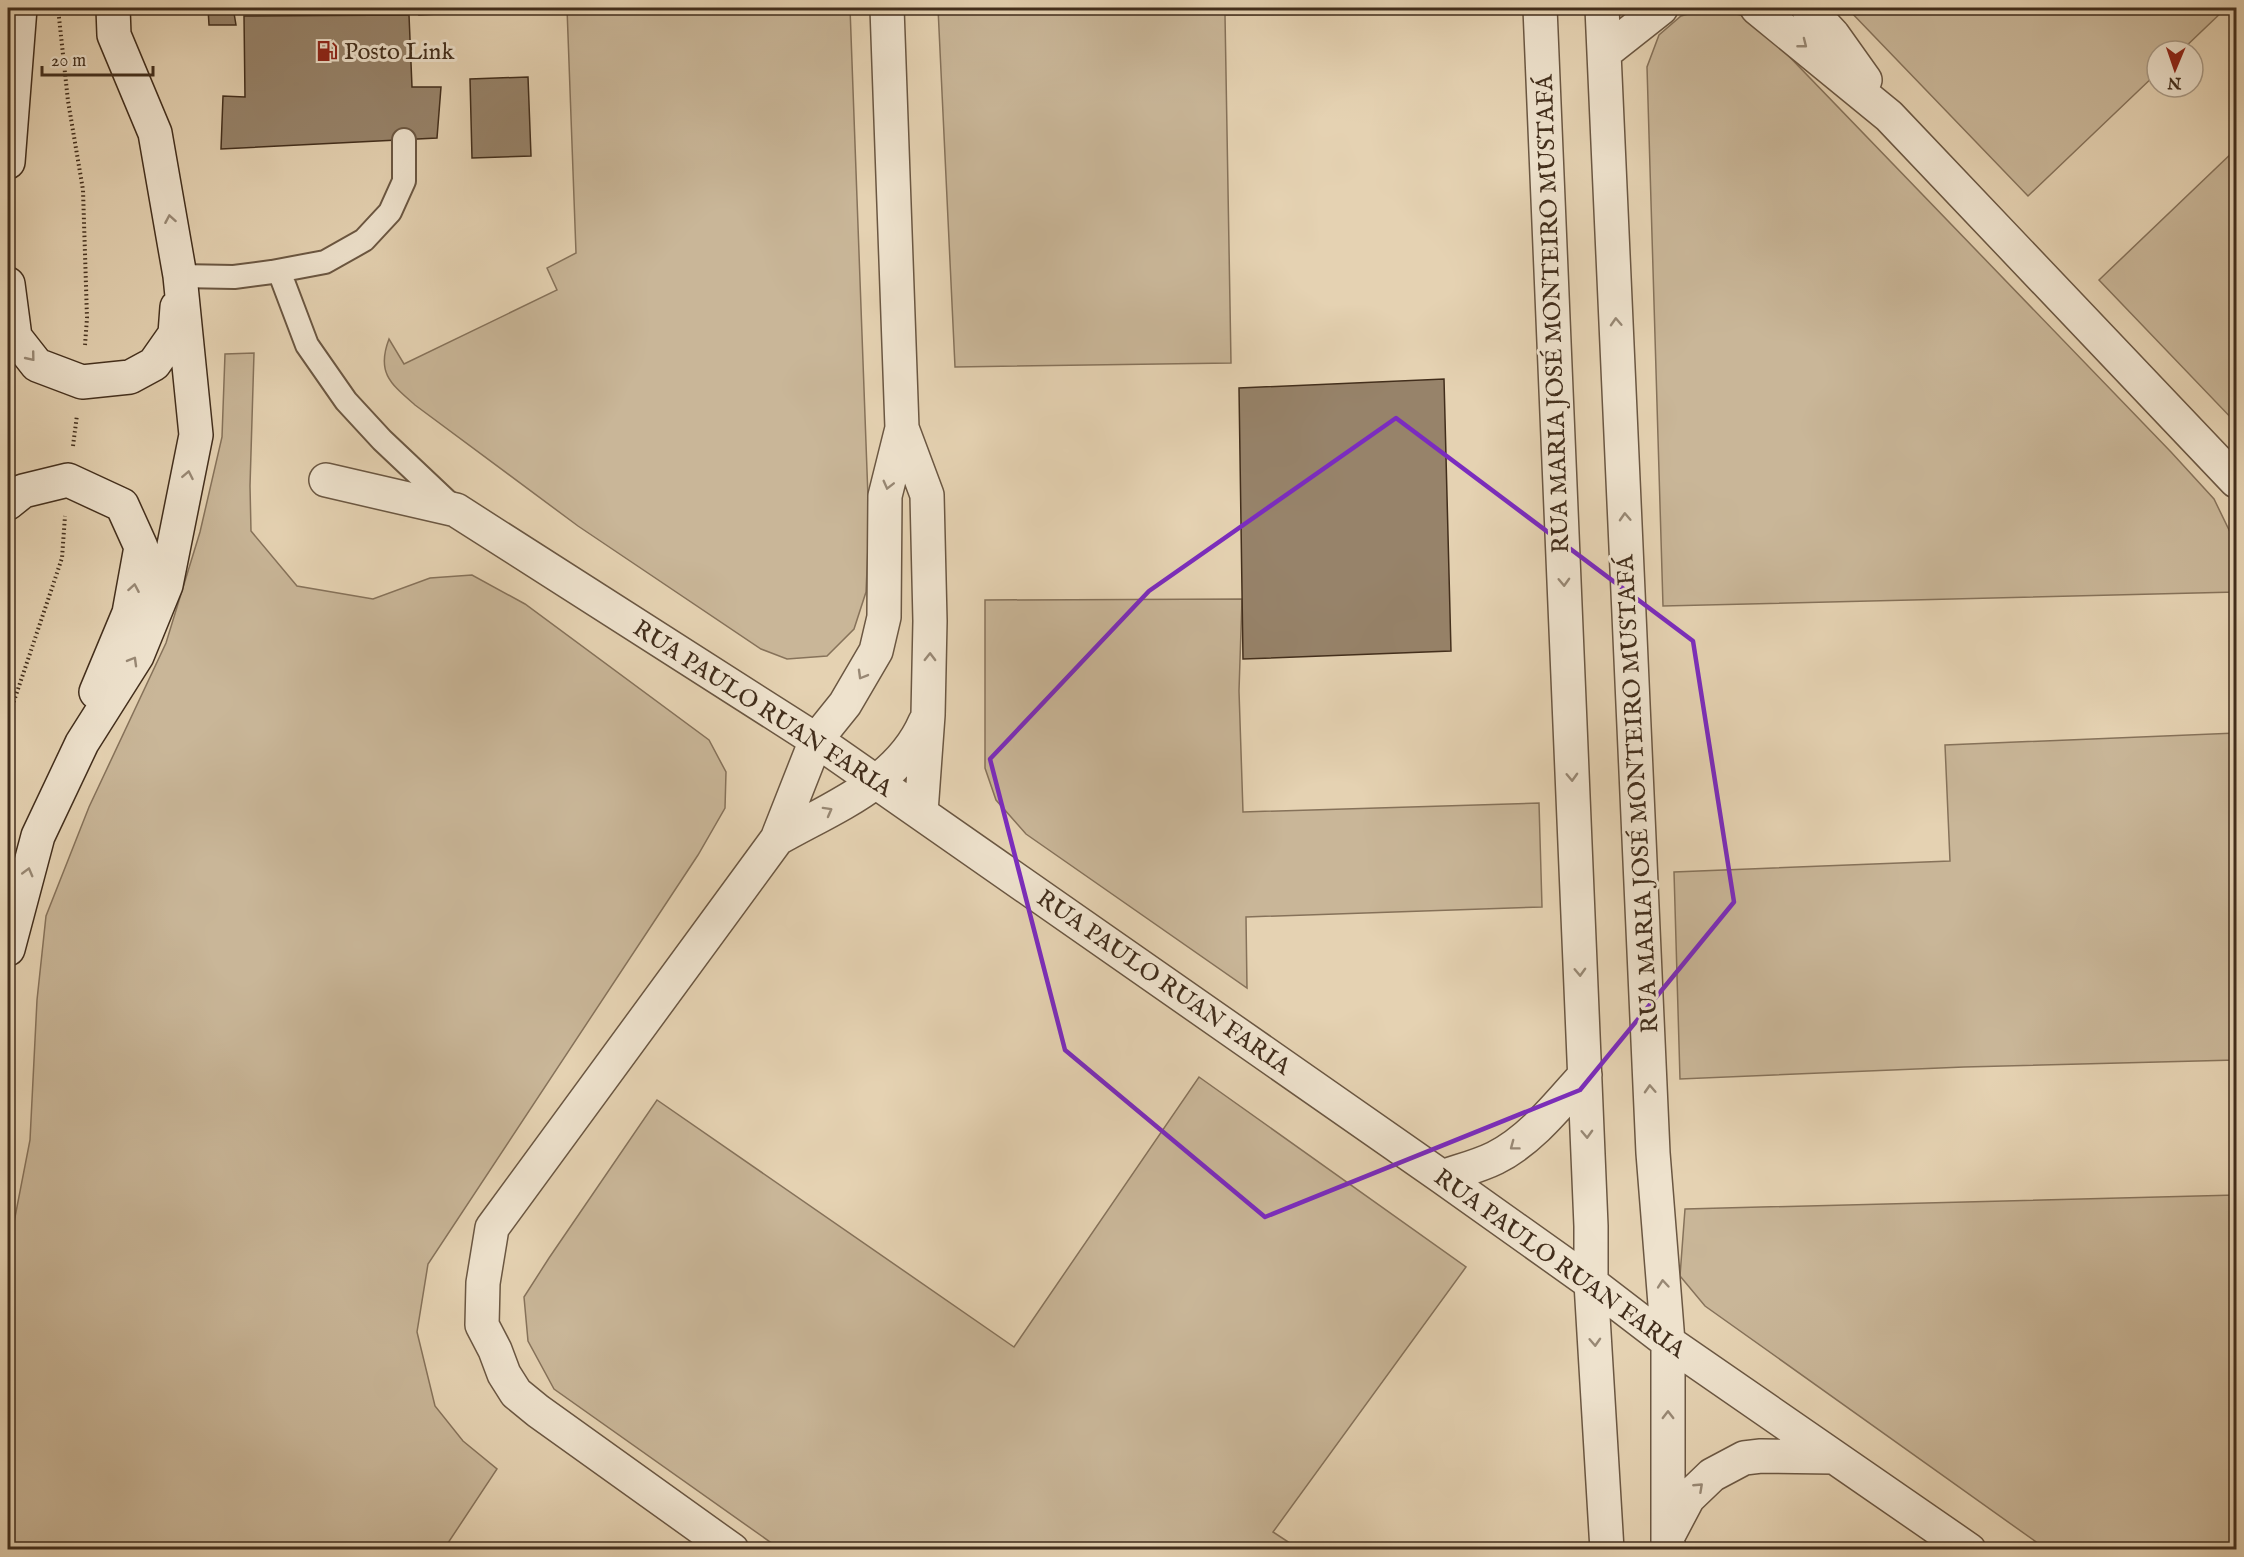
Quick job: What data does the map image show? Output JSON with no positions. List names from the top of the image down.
{
  "streets": {
    "street": ["RUA MARIA JOSÉ MONTEIRO MUSTAFÁ", "RUA PAULO RUAN FARIA"]
  },
  "crossings": [
    ["RUA MARIA JOSÉ MONTEIRO MUSTAFÁ", "RUA PAULO RUAN FARIA"]
  ],
  "places": {
    "fuel station": ["Posto Link"]
  },
  "scale_bar": "20 m",
  "north": "bottom"
}
